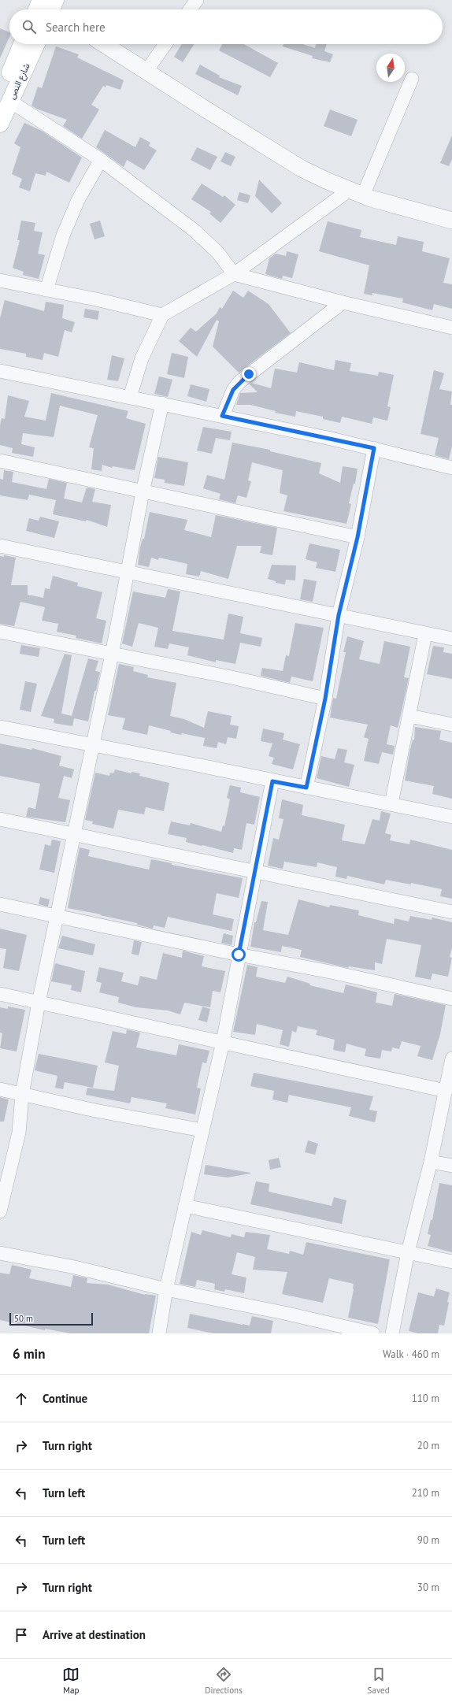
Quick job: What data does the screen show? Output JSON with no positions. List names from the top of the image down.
{
  "streets": {
    "main road": ["شارع النص"]
  },
  "scale_bar": "50 m",
  "north": "top",
  "page": {
    "search": "Search here",
    "scale": "50 m",
    "heading": ["6 min", "Walk · 460 m"],
    "list": [
      ["Continue", "110 m"],
      ["Turn right", "20 m"],
      ["Turn left", "210 m"],
      ["Turn left", "90 m"],
      ["Turn right", "30 m"],
      "Arrive at destination"
    ],
    "nav": ["Map", "Directions", "Saved"]
  }
}
